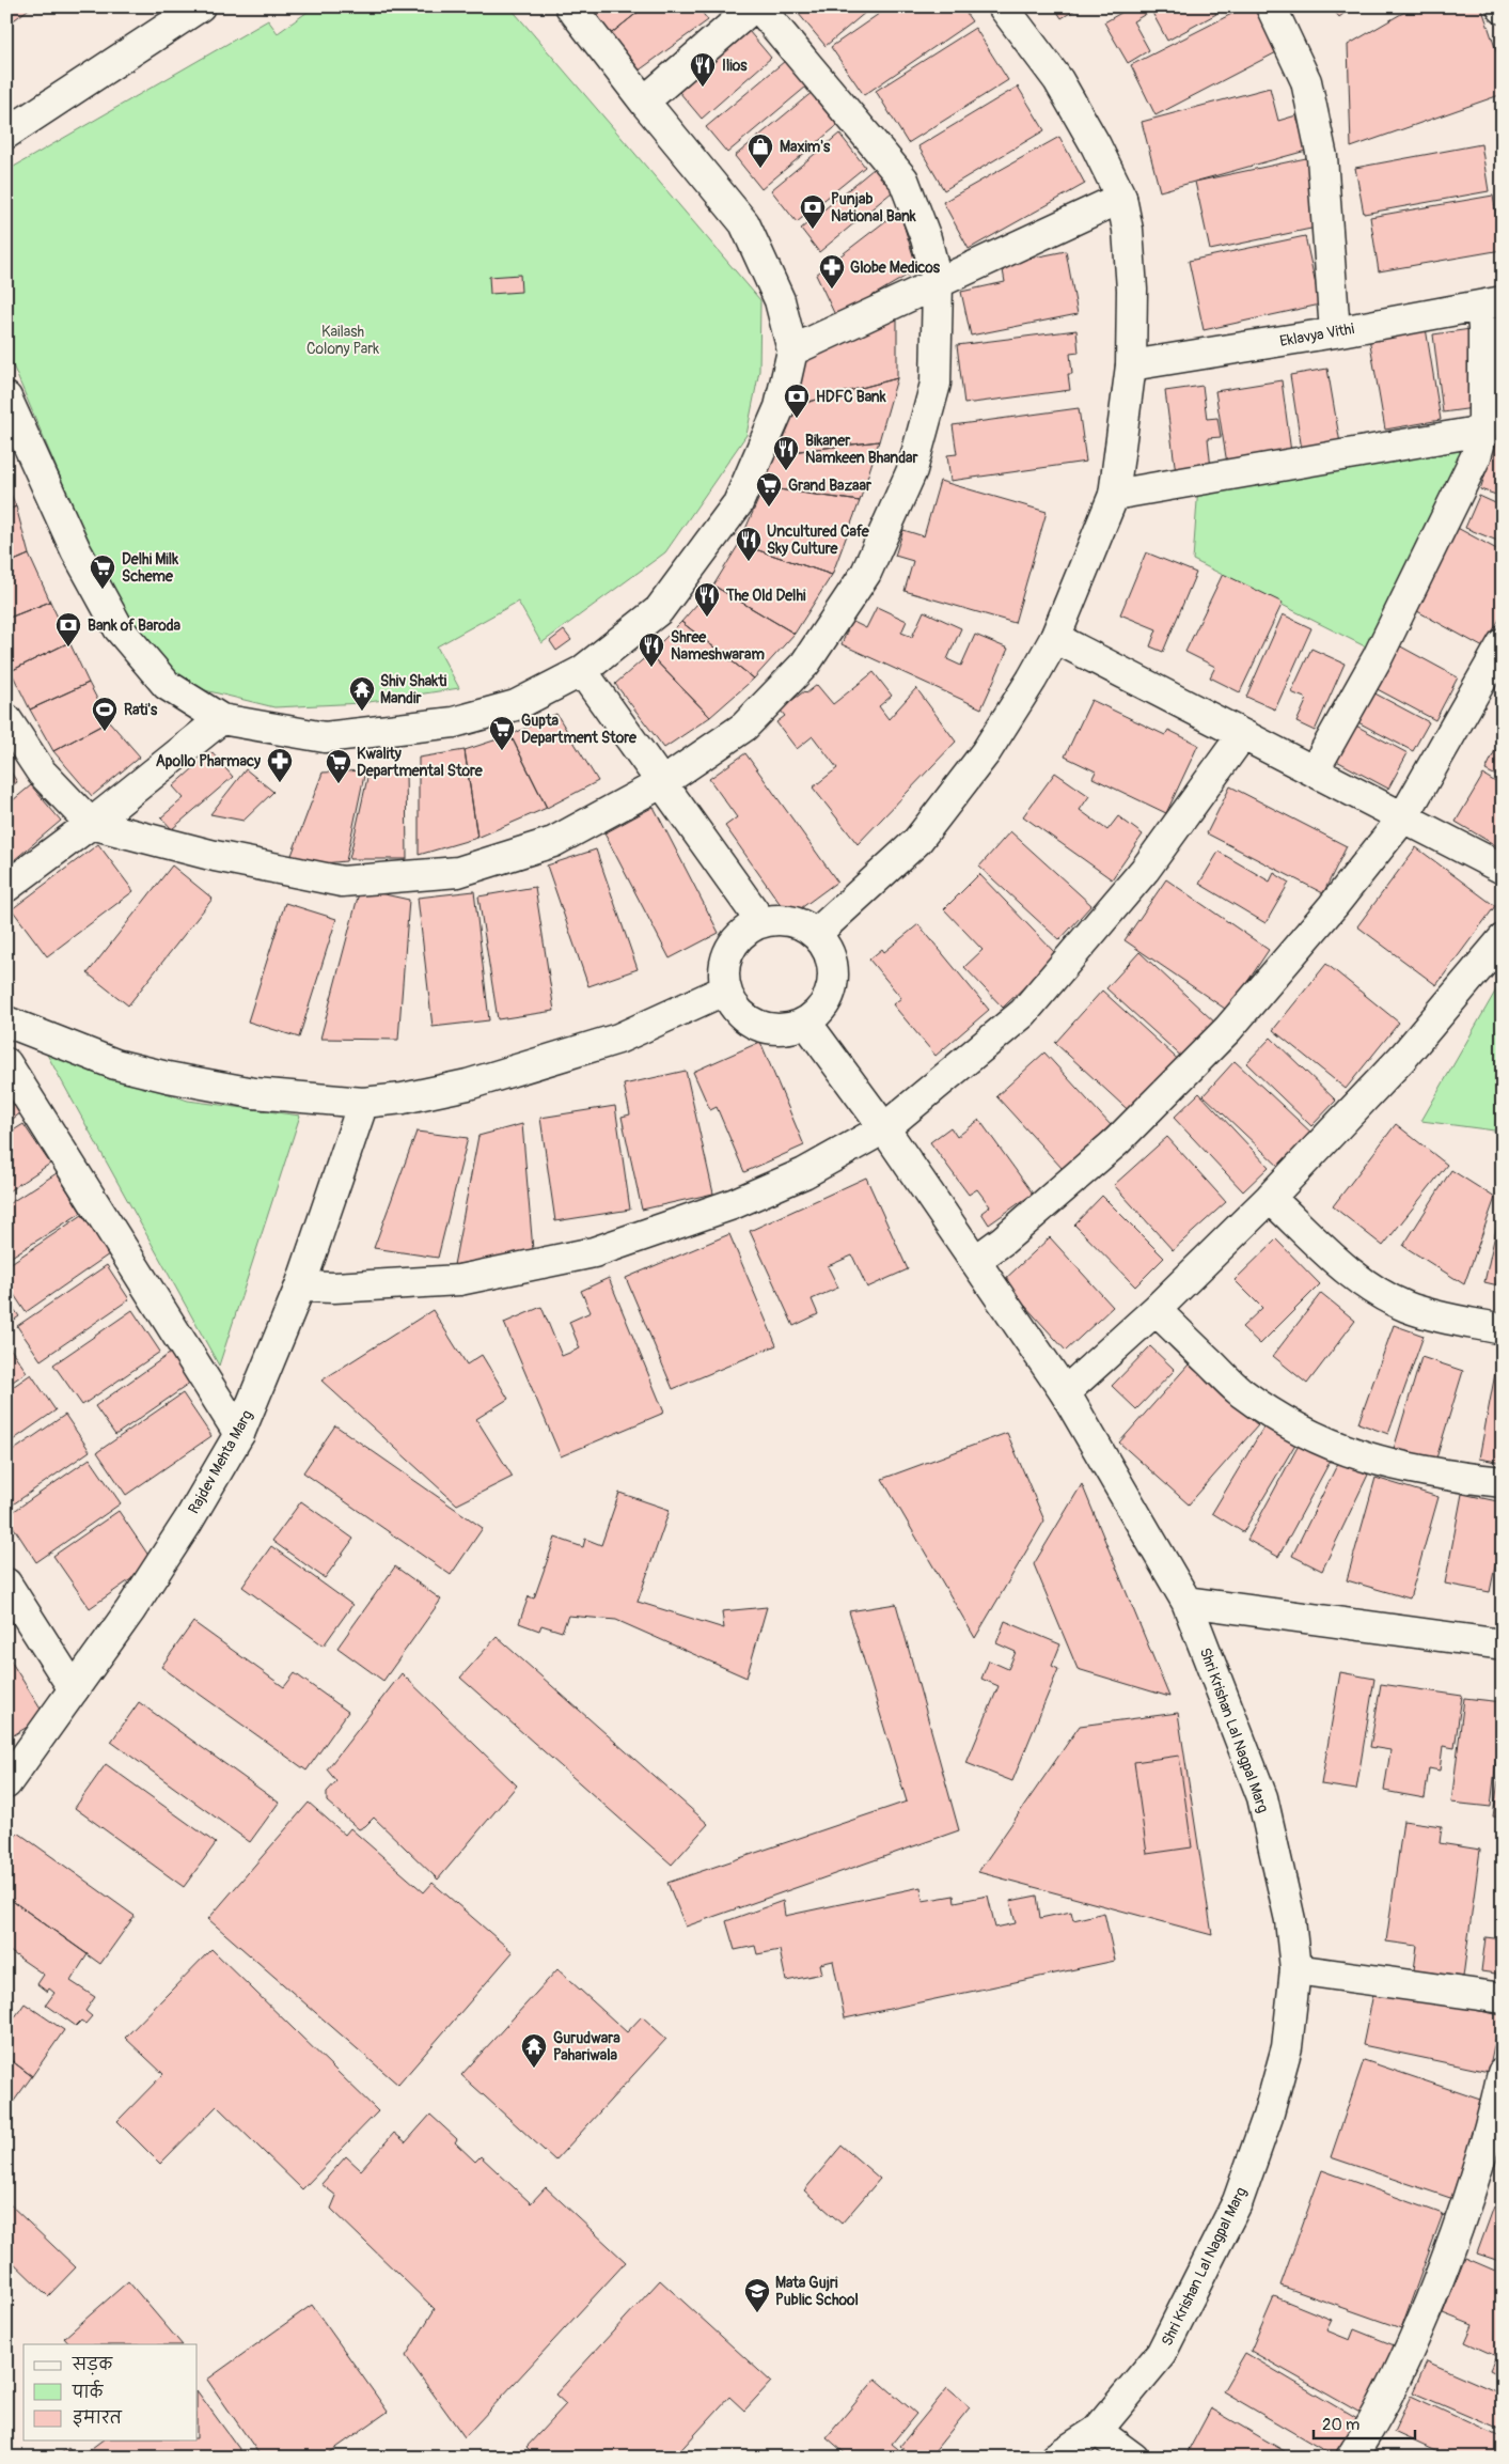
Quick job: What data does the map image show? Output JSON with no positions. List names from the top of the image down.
{
  "streets": {
    "street": ["Eklavya Vithi", "Rajdev Mehta Marg", "Shri Krishan Lal Nagpal Marg"]
  },
  "parks": ["Kailash Colony Park"],
  "places": {
    "restaurant": [
      "Ilios",
      "Bikaner Namkeen Bhandar",
      "Uncultured Cafe Sky Culture",
      "The Old Delhi",
      "Shree Nameshwaram"
    ],
    "shop": ["Maxim's"],
    "bank": ["Punjab National Bank", "HDFC Bank", "Bank of Baroda"],
    "pharmacy": ["Globe Medicos", "Apollo Pharmacy"],
    "supermarket": [
      "Grand Bazaar",
      "Delhi Milk Scheme",
      "Gupta Department Store",
      "Kwality Departmental Store"
    ],
    "temple": ["Shiv Shakti Mandir", "Gurudwara Pahariwala"],
    "sports": ["Rati's"],
    "school or university": ["Mata Gujri Public School"]
  },
  "legend": ["सड़क", "पार्क", "इमारत"],
  "scale_bar": "20 m"
}
